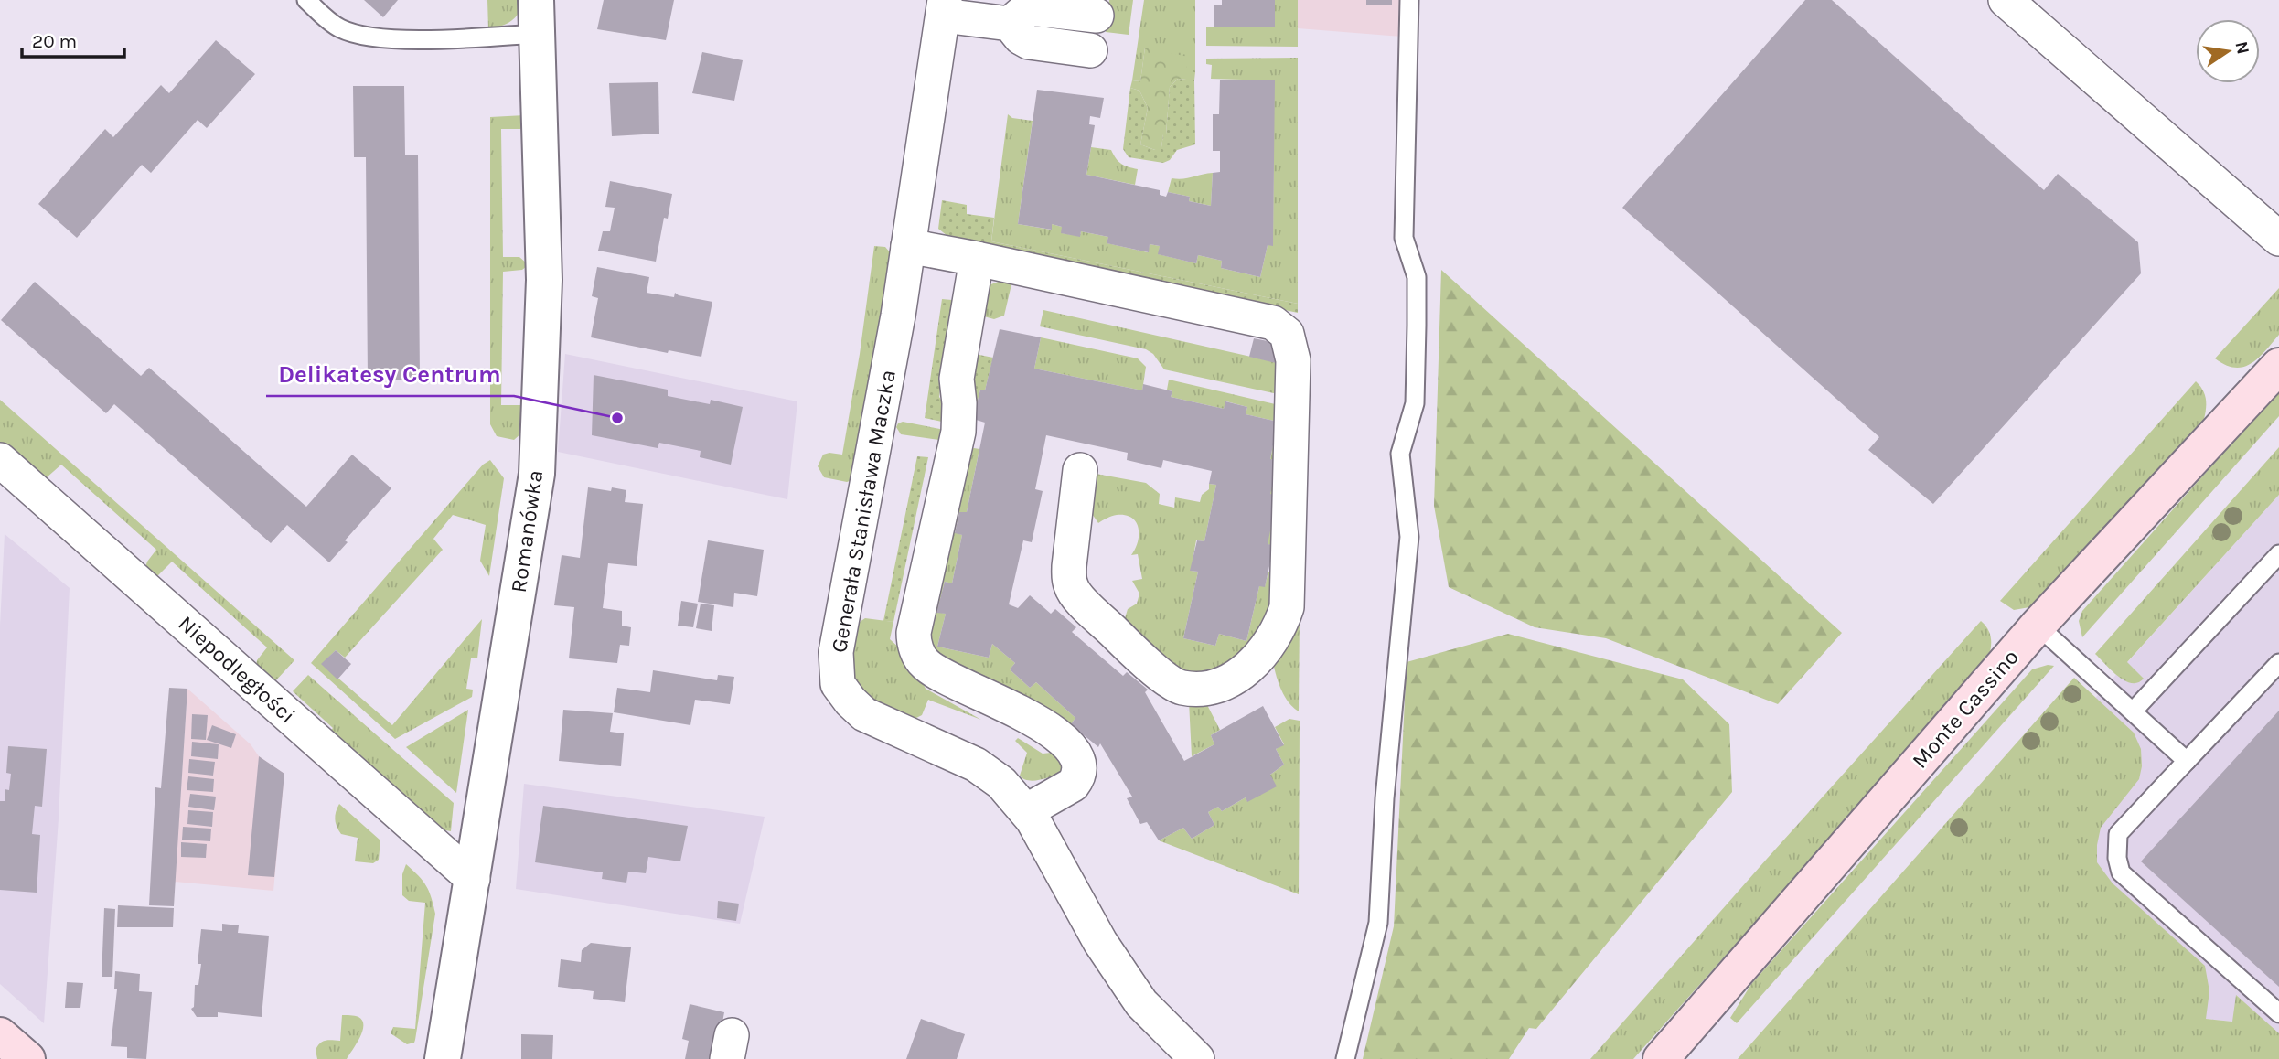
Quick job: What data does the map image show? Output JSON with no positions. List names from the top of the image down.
{
  "streets": {
    "main road": ["Monte Cassino"],
    "street": ["Generała Stanisława Maczka", "Romanówka", "Niepodległości"]
  },
  "crossings": [
    ["Romanówka", "Niepodległości"]
  ],
  "places": ["Delikatesy Centrum"],
  "scale_bar": "20 m",
  "north": "right"
}
